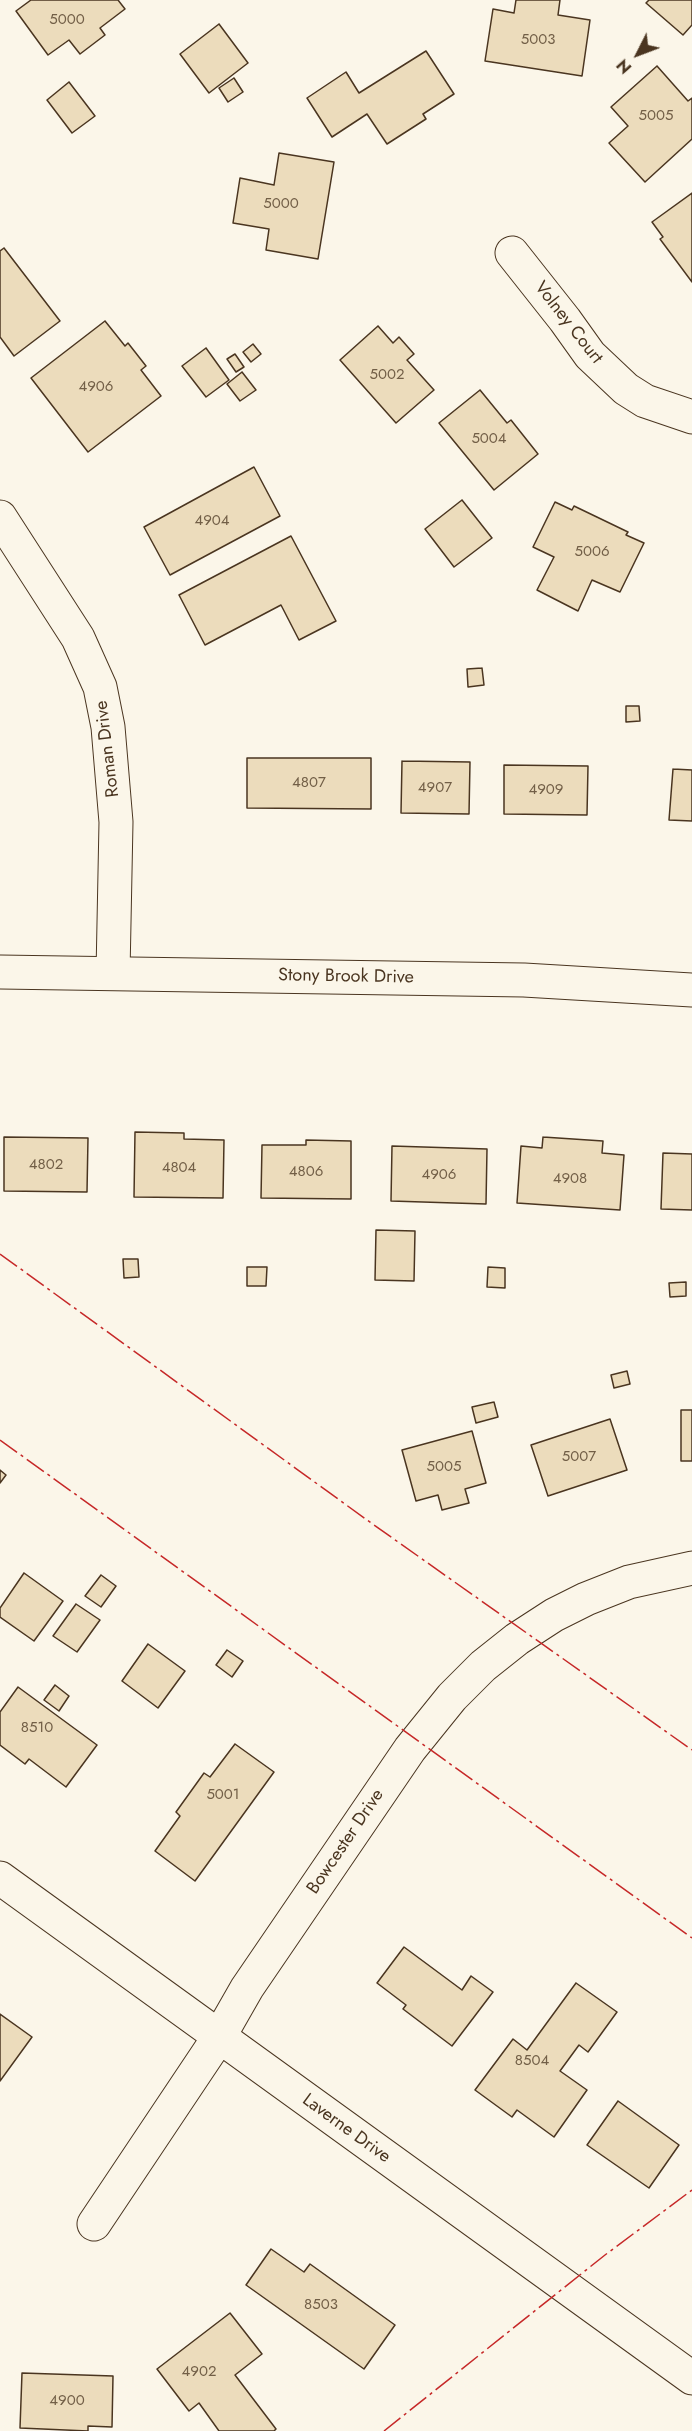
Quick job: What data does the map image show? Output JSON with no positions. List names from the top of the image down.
{
  "streets": {
    "street": [
      "Volney Court",
      "Roman Drive",
      "Stony Brook Drive",
      "Bowcester Drive",
      "Laverne Drive"
    ]
  },
  "crossings": [
    ["Roman Drive", "Stony Brook Drive"],
    ["Bowcester Drive", "Laverne Drive"]
  ],
  "house_numbers": [
    "5000",
    "5003",
    "5005",
    "5000",
    "5002",
    "4906",
    "5004",
    "4904",
    "5006",
    "4807",
    "4907",
    "4909",
    "4802",
    "4804",
    "4806",
    "4906",
    "4908",
    "5007",
    "5005",
    "8510",
    "5001",
    "8504",
    "8503",
    "4902",
    "4900"
  ],
  "north": "bottom left"
}
